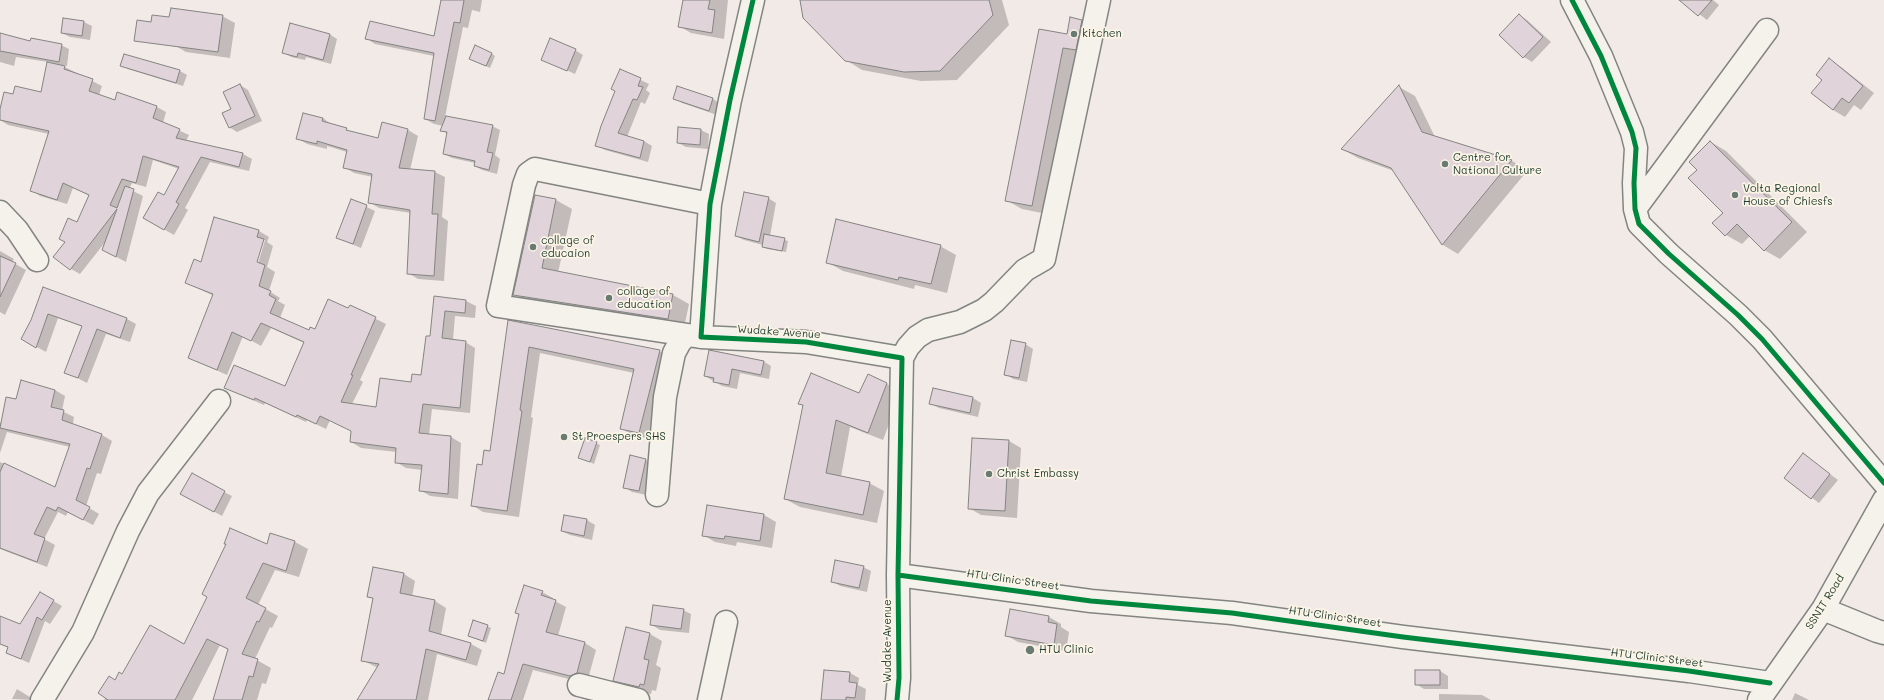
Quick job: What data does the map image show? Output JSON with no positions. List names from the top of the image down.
{
  "streets": {
    "street": ["Wudake Avenue", "HTU Clinic Street", "SSNIT Road"]
  },
  "crossings": [
    ["Wudake Avenue", "HTU Clinic Street"],
    ["HTU Clinic Street", "SSNIT Road"]
  ],
  "places": [
    "kitchen",
    "Centre for National Culture",
    "Volta Regional House of Chiesfs",
    "collage of educaion",
    "collage of education",
    "St Proespers SHS",
    "Christ Embassy",
    "HTU Clinic"
  ]
}
